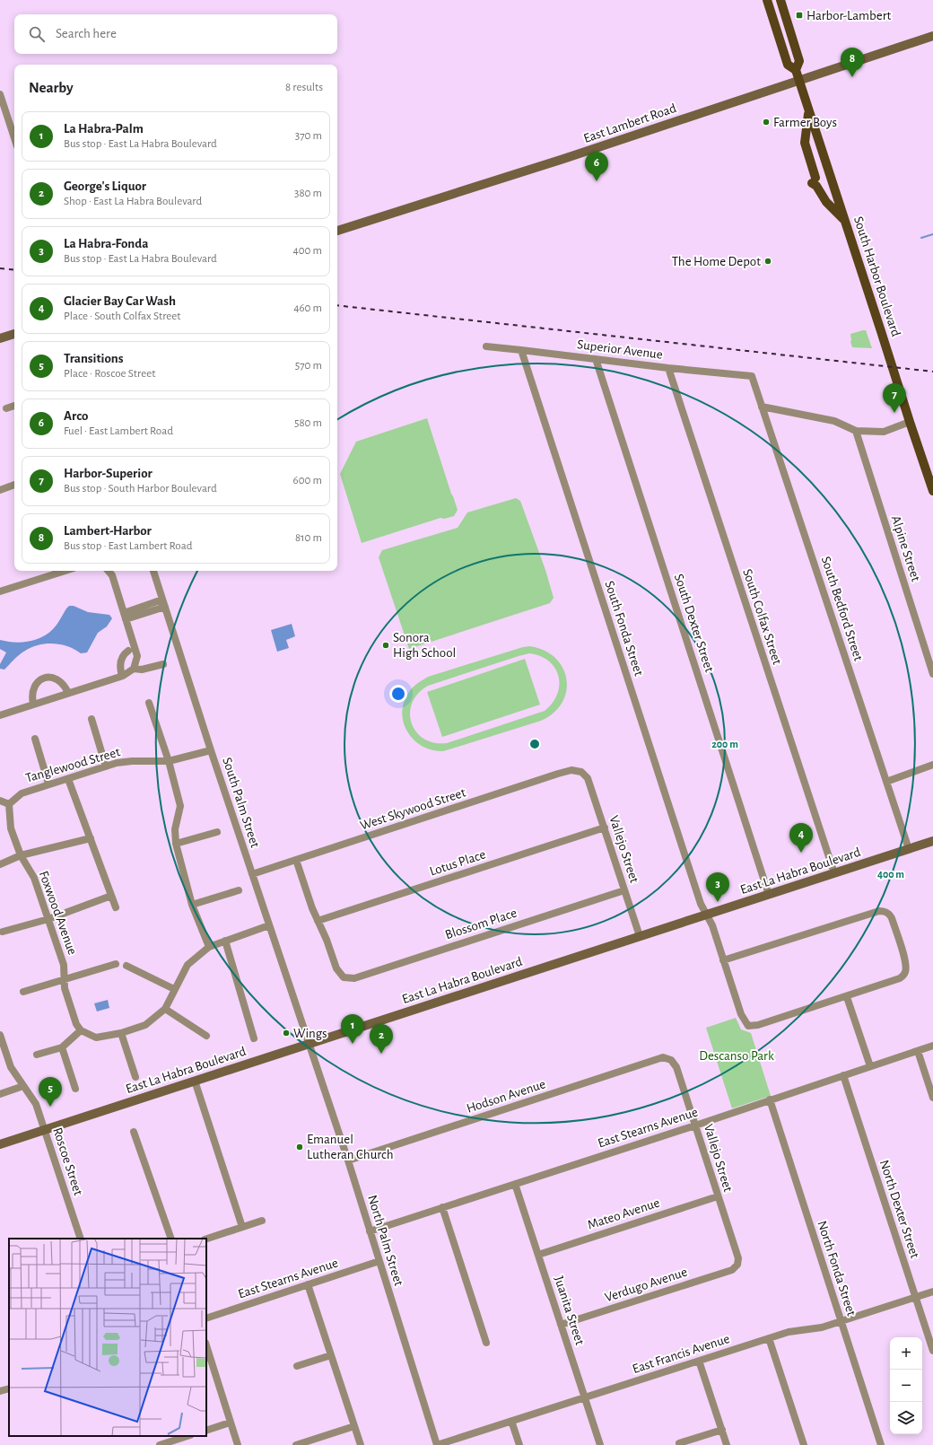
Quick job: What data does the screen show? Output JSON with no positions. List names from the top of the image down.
{
  "streets": {
    "main road": ["East Lambert Road", "South Harbor Boulevard", "East La Habra Boulevard"],
    "street": [
      "Superior Avenue",
      "Alpine Street",
      "South Bedford Street",
      "South Colfax Street",
      "South Dexter Street",
      "South Fonda Street",
      "Tanglewood Street",
      "South Palm Street",
      "West Skywood Street",
      "Vallejo Street",
      "Lotus Place",
      "Foxwood Avenue",
      "Blossom Place",
      "Hodson Avenue",
      "East Stearns Avenue",
      "Roscoe Street",
      "North Dexter Street",
      "Mateo Avenue",
      "North Palm Street",
      "North Fonda Street",
      "Verdugo Avenue",
      "Juanita Street",
      "East Francis Avenue"
    ]
  },
  "crossings": [
    ["East Lambert Road", "South Harbor Boulevard"],
    ["Superior Avenue", "South Bedford Street"],
    ["Superior Avenue", "South Colfax Street"],
    ["Superior Avenue", "South Dexter Street"],
    ["Superior Avenue", "South Fonda Street"],
    ["South Bedford Street", "East La Habra Boulevard"],
    ["South Colfax Street", "East La Habra Boulevard"],
    ["South Dexter Street", "East La Habra Boulevard"],
    ["South Fonda Street", "East La Habra Boulevard"],
    ["Tanglewood Street", "South Palm Street"],
    ["Tanglewood Street", "Foxwood Avenue"],
    ["South Palm Street", "West Skywood Street"],
    ["South Palm Street", "East La Habra Boulevard"],
    ["South Palm Street", "North Palm Street"],
    ["West Skywood Street", "Vallejo Street"],
    ["Vallejo Street", "Lotus Place"],
    ["Vallejo Street", "East La Habra Boulevard"],
    ["Vallejo Street", "Blossom Place"],
    ["Vallejo Street", "Hodson Avenue"],
    ["Vallejo Street", "East Stearns Avenue"],
    ["Vallejo Street", "Mateo Avenue"],
    ["Vallejo Street", "Verdugo Avenue"],
    ["Lotus Place", "Blossom Place"],
    ["East La Habra Boulevard", "Roscoe Street"],
    ["East La Habra Boulevard", "North Palm Street"],
    ["Hodson Avenue", "North Palm Street"],
    ["East Stearns Avenue", "North Dexter Street"],
    ["East Stearns Avenue", "North Palm Street"],
    ["East Stearns Avenue", "North Fonda Street"],
    ["East Stearns Avenue", "Juanita Street"],
    ["North Dexter Street", "East Francis Avenue"],
    ["Mateo Avenue", "Juanita Street"],
    ["North Palm Street", "East Francis Avenue"],
    ["North Fonda Street", "East Francis Avenue"],
    ["Verdugo Avenue", "Juanita Street"],
    ["Juanita Street", "East Francis Avenue"]
  ],
  "parks": ["Descanso Park"],
  "places": {
    "transit": ["Harbor-Lambert"],
    "other": [
      "Farmer Boys",
      "The Home Depot",
      "Sonora High School",
      "Wings",
      "Emanuel Lutheran Church"
    ]
  },
  "page": {
    "search": "Search here",
    "pins": [
      "8",
      "6",
      "7",
      "4",
      "3",
      "1",
      "2",
      "5"
    ],
    "heading": ["Nearby", "8 results"],
    "list": [
      {
        "mark": "1",
        "name": "La Habra-Palm",
        "note": "Bus stop · East La Habra Boulevard",
        "value": "370 m"
      },
      {
        "mark": "2",
        "name": "George's Liquor",
        "note": "Shop · East La Habra Boulevard",
        "value": "380 m"
      },
      {
        "mark": "3",
        "name": "La Habra-Fonda",
        "note": "Bus stop · East La Habra Boulevard",
        "value": "400 m"
      },
      {
        "mark": "4",
        "name": "Glacier Bay Car Wash",
        "note": "Place · South Colfax Street",
        "value": "460 m"
      },
      {
        "mark": "5",
        "name": "Transitions",
        "note": "Place · Roscoe Street",
        "value": "570 m"
      },
      {
        "mark": "6",
        "name": "Arco",
        "note": "Fuel · East Lambert Road",
        "value": "580 m"
      },
      {
        "mark": "7",
        "name": "Harbor-Superior",
        "note": "Bus stop · South Harbor Boulevard",
        "value": "600 m"
      },
      {
        "mark": "8",
        "name": "Lambert-Harbor",
        "note": "Bus stop · East Lambert Road",
        "value": "810 m"
      }
    ],
    "map_buttons": ["+", "−"]
  },
  "rings": ["200 m", "400 m"]
}
